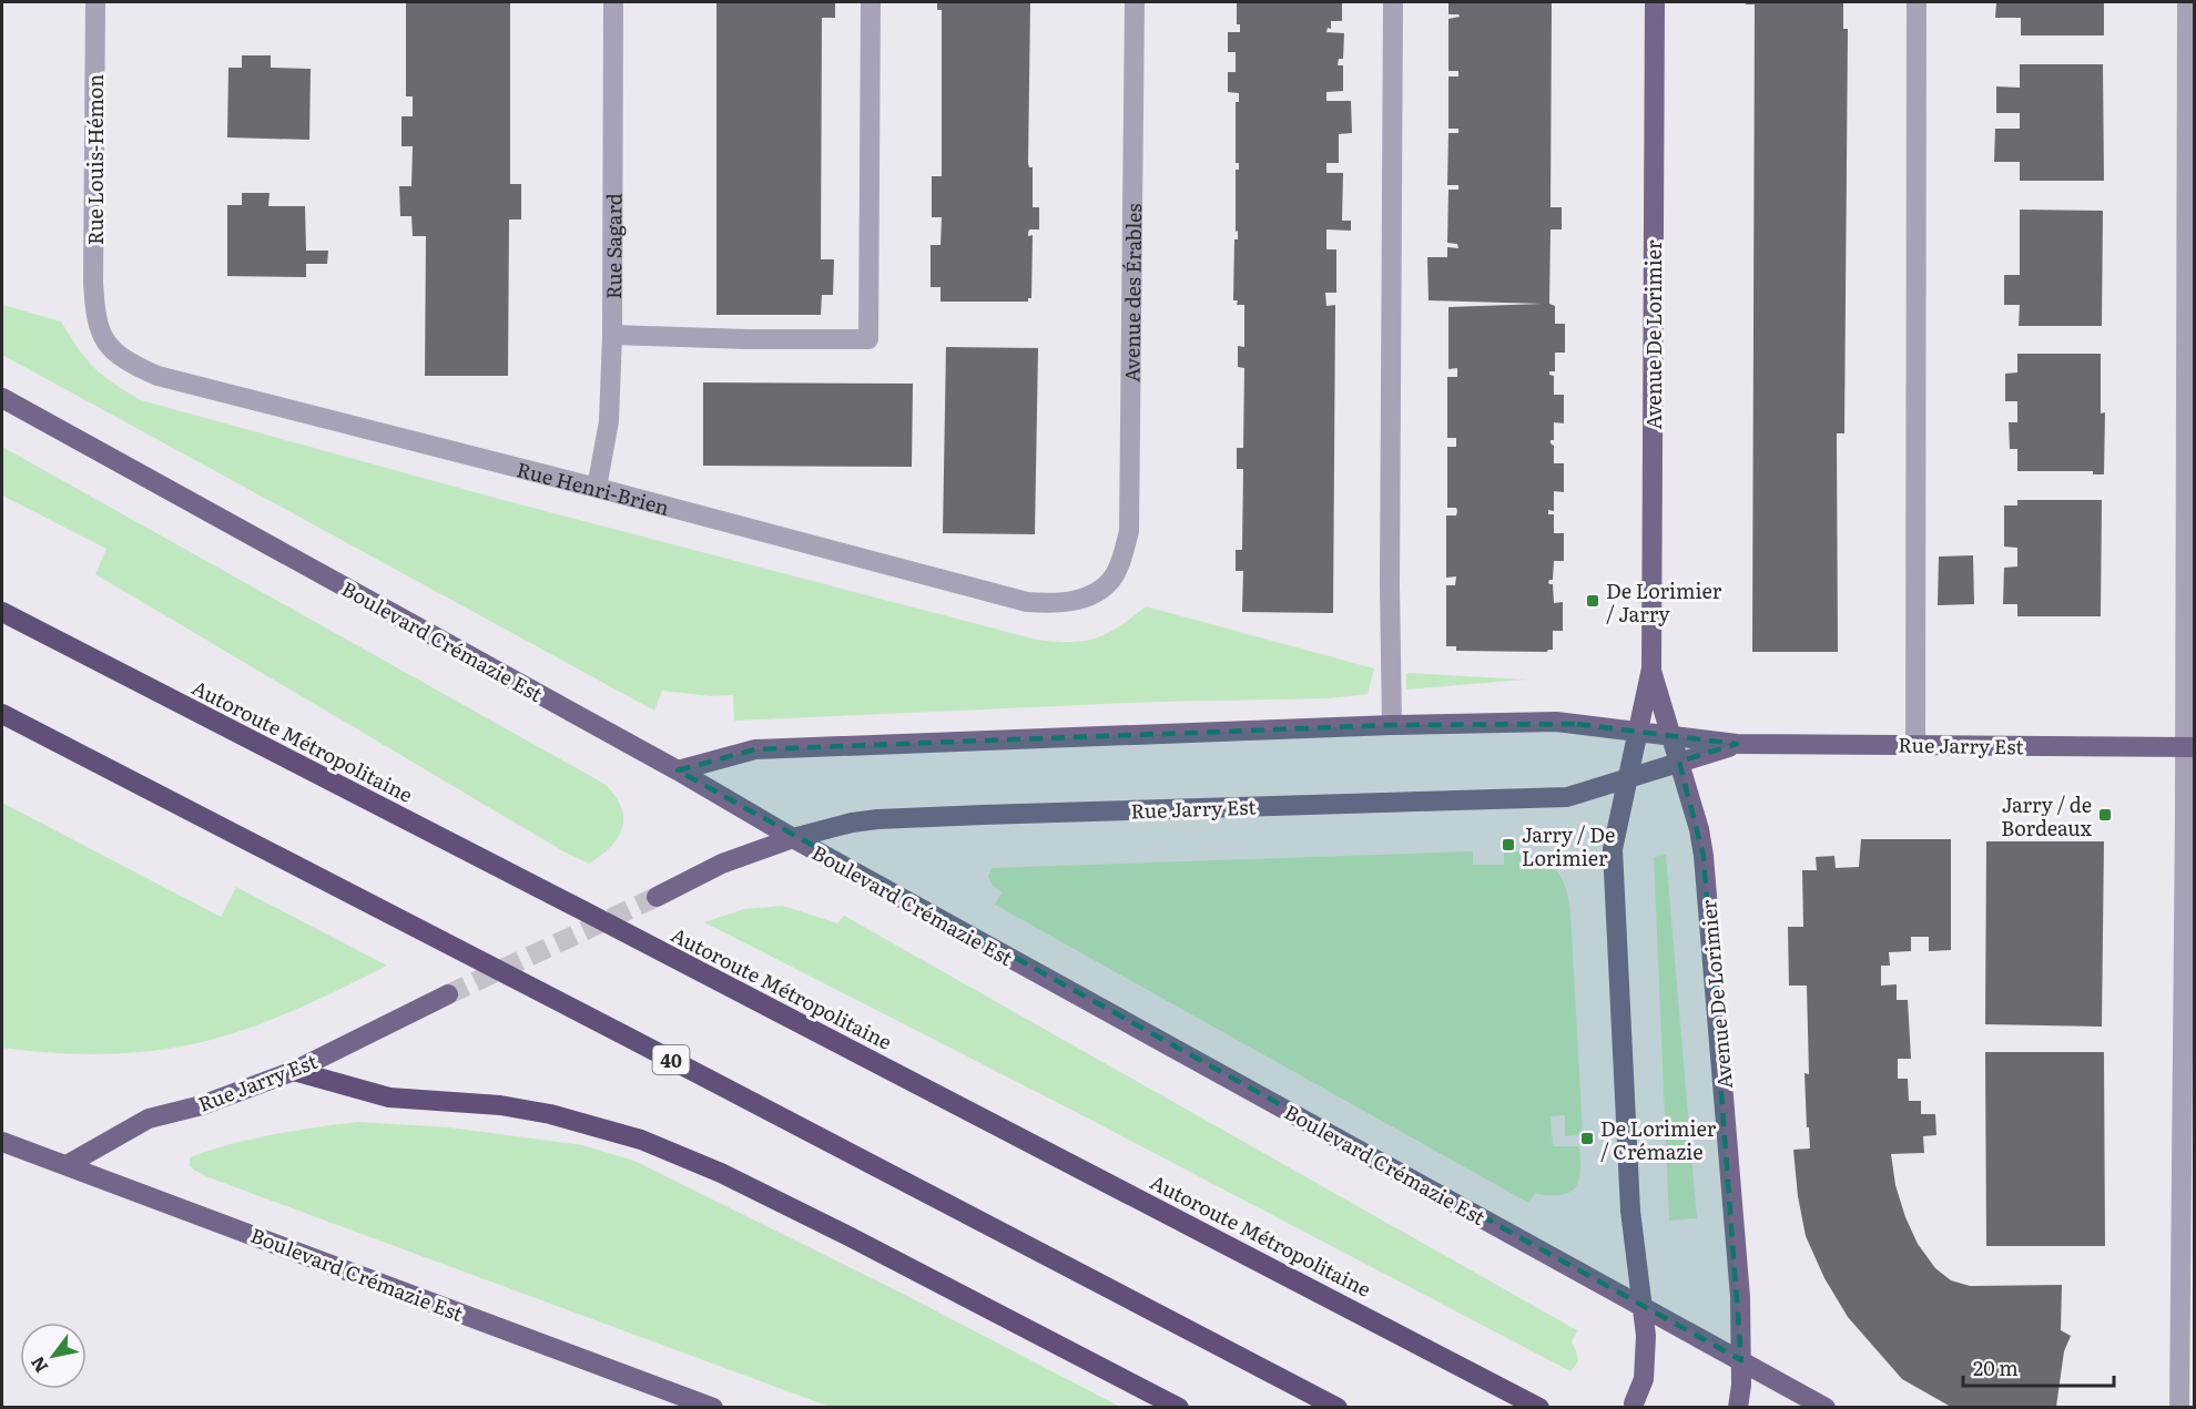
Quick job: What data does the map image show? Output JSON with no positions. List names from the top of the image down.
{
  "streets": {
    "highway": ["Autoroute Métropolitaine", "40"],
    "main road": ["Avenue De Lorimier", "Boulevard Crémazie Est", "Rue Jarry Est"],
    "street": [
      "Rue Louis-Hémon",
      "Rue Sagard",
      "Avenue des Érables",
      "Rue Henri-Brien"
    ]
  },
  "crossings": [
    ["Rue Louis-Hémon", "Rue Henri-Brien"],
    ["Rue Sagard", "Rue Henri-Brien"],
    ["Avenue des Érables", "Rue Henri-Brien"],
    ["Avenue De Lorimier", "Boulevard Crémazie Est"],
    ["Avenue De Lorimier", "Rue Jarry Est"],
    ["Boulevard Crémazie Est", "Rue Jarry Est"]
  ],
  "places": {
    "transit": [
      "De Lorimier / Jarry",
      "Jarry / de Bordeaux",
      "Jarry / De Lorimier",
      "De Lorimier / Crémazie"
    ]
  },
  "scale_bar": "20 m",
  "north": "bottom left"
}
